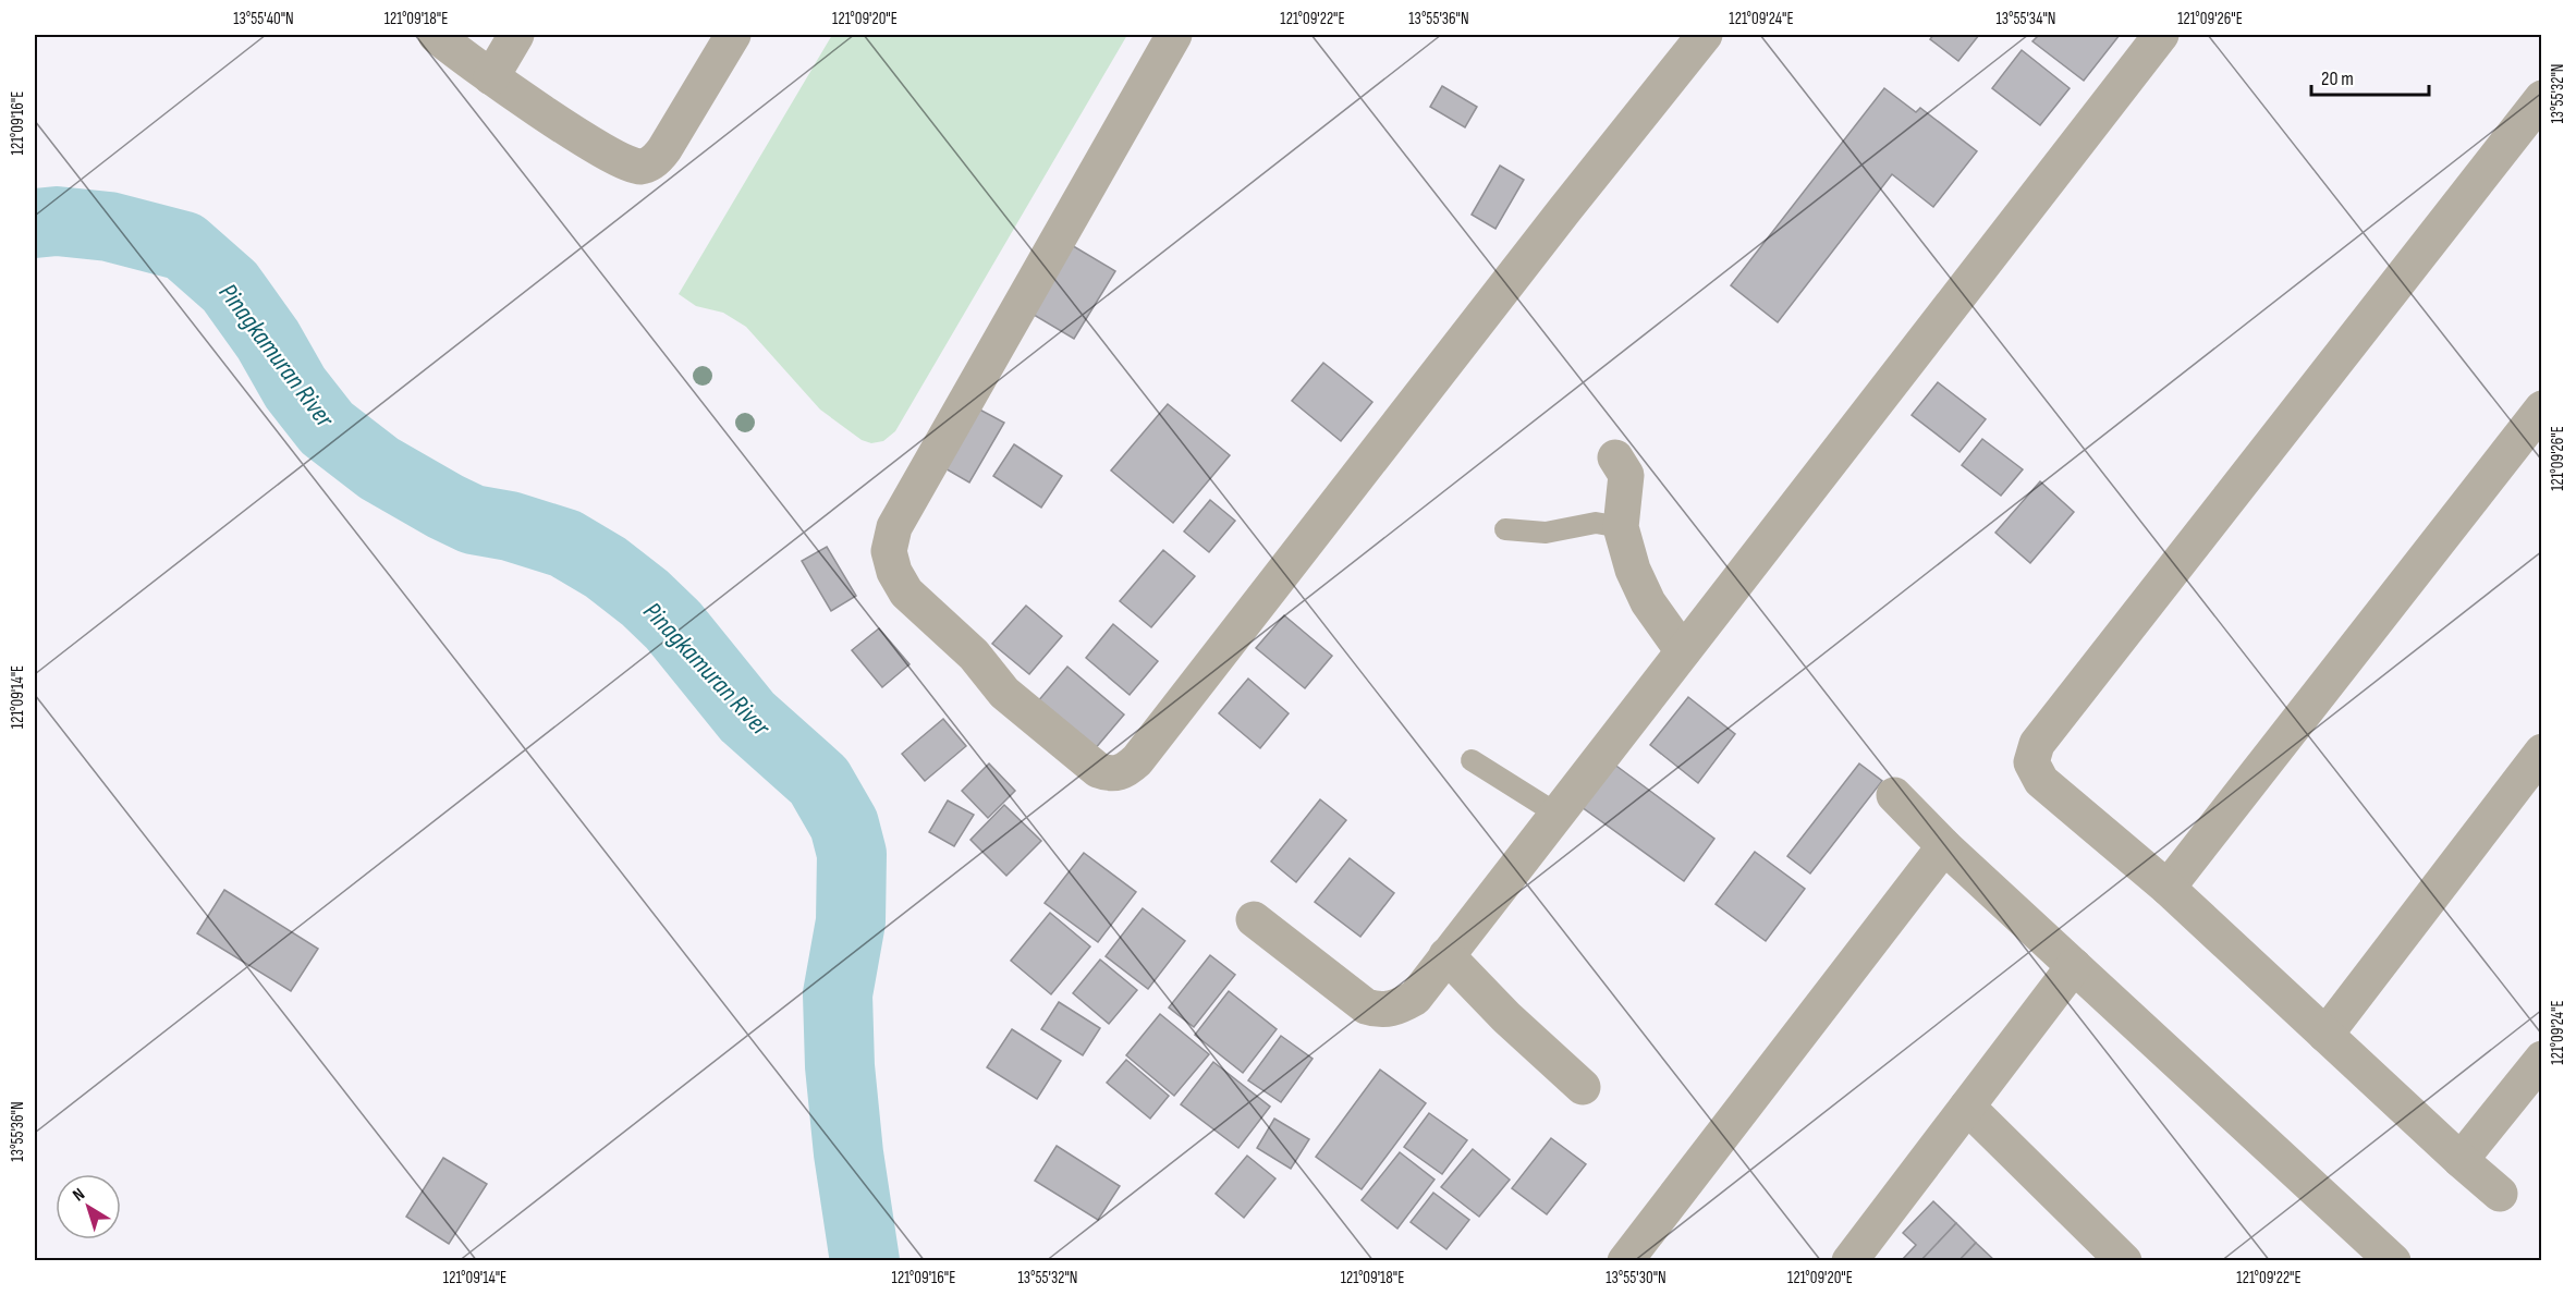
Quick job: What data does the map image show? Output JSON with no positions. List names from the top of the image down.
{
  "water": ["Pinagkamuran River"],
  "scale_bar": "20 m",
  "north": "top left",
  "coordinates": [
    "13°55'40\"N",
    "121°09'18\"E",
    "121°09'20\"E",
    "121°09'22\"E",
    "13°55'36\"N",
    "121°09'24\"E",
    "13°55'34\"N",
    "121°09'26\"E",
    "13°55'32\"N",
    "121°09'16\"E",
    "121°09'14\"E",
    "13°55'30\"N"
  ]
}
